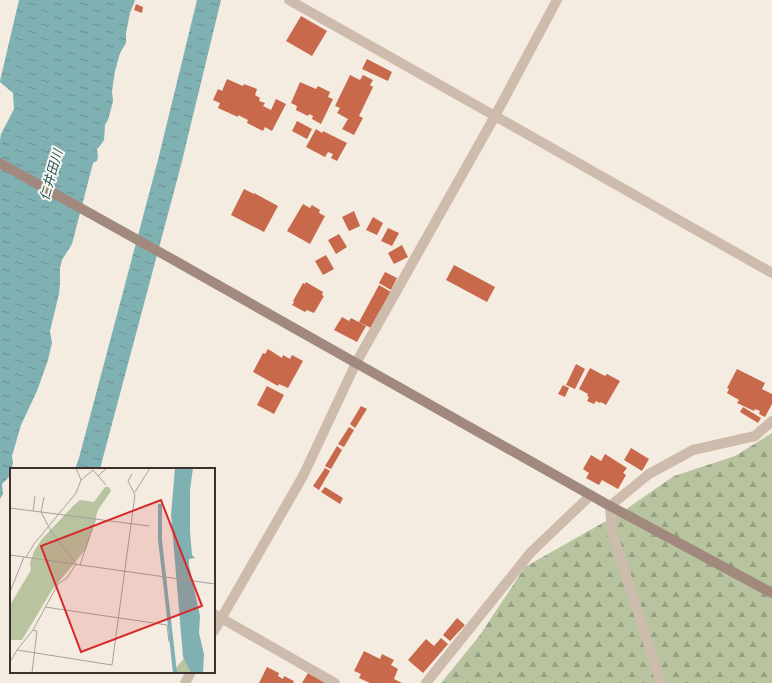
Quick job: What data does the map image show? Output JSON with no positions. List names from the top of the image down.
{
  "water": ["仁井田川"]
}
